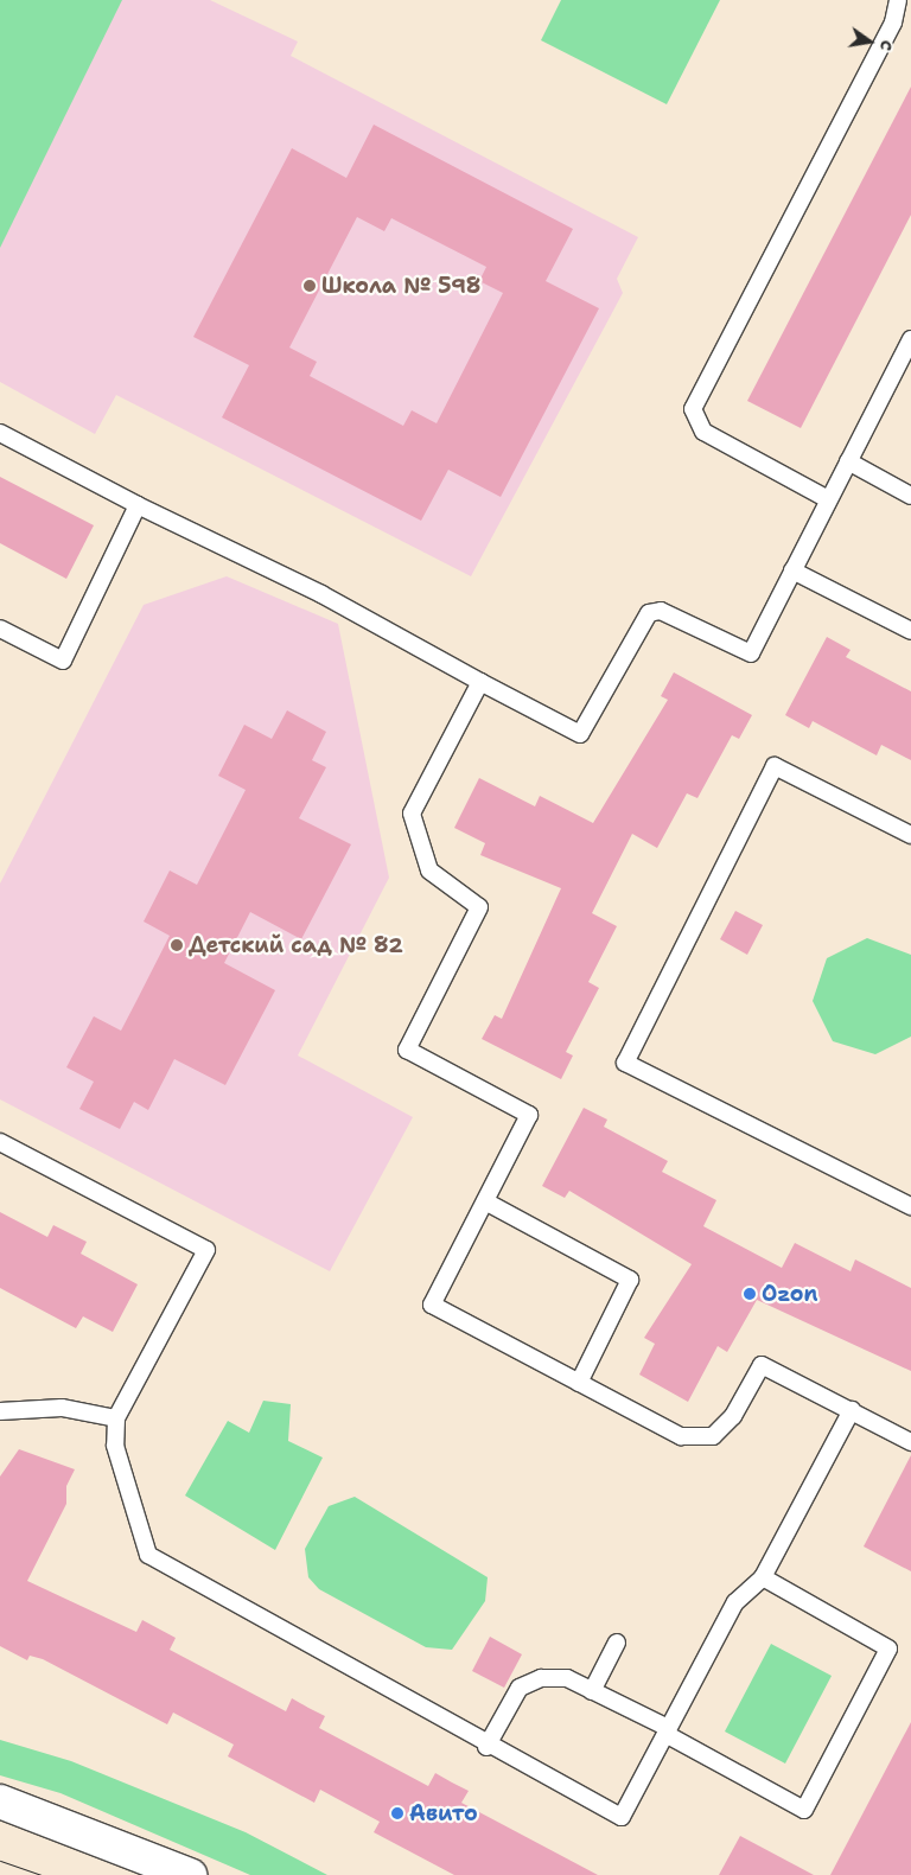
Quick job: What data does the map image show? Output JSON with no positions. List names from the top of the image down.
{
  "places": [
    "Школа № 598",
    "Детский сад № 82",
    "Ozon",
    "Авито"
  ],
  "north": "right"
}
